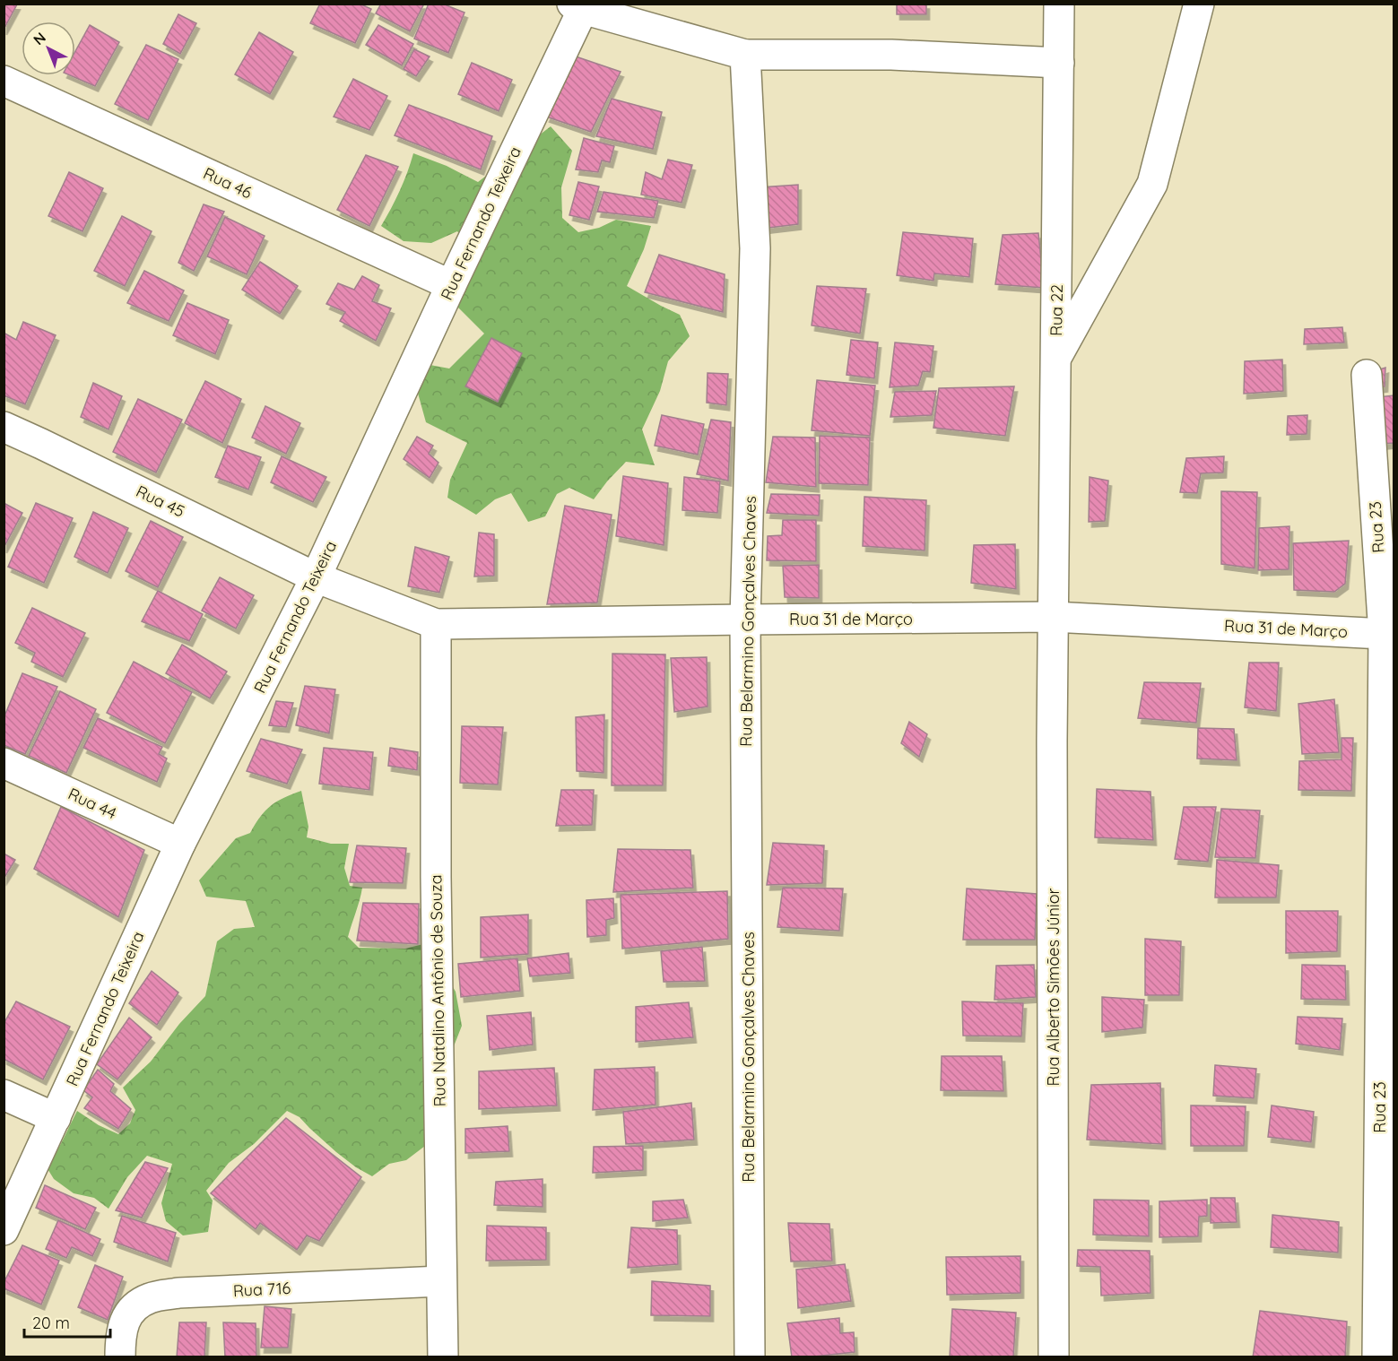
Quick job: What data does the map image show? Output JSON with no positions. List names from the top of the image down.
{
  "streets": {
    "street": [
      "Rua 46",
      "Rua Fernando Teixeira",
      "Rua 22",
      "Rua 45",
      "Rua 23",
      "Rua 31 de Março",
      "Rua Belarmino Gonçalves Chaves",
      "Rua 44",
      "Rua Alberto Simões Júnior",
      "Rua Natalino Antônio de Souza",
      "Rua 716"
    ]
  },
  "crossings": [
    ["Rua 46", "Rua Fernando Teixeira"],
    ["Rua Fernando Teixeira", "Rua 45"],
    ["Rua Fernando Teixeira", "Rua 31 de Março"],
    ["Rua Fernando Teixeira", "Rua 44"],
    ["Rua 22", "Rua 31 de Março"],
    ["Rua 22", "Rua Alberto Simões Júnior"],
    ["Rua 45", "Rua 31 de Março"],
    ["Rua 23", "Rua 31 de Março"],
    ["Rua 31 de Março", "Rua Belarmino Gonçalves Chaves"],
    ["Rua 31 de Março", "Rua Alberto Simões Júnior"],
    ["Rua 31 de Março", "Rua Natalino Antônio de Souza"],
    ["Rua Natalino Antônio de Souza", "Rua 716"]
  ],
  "scale_bar": "20 m",
  "north": "top left"
}
